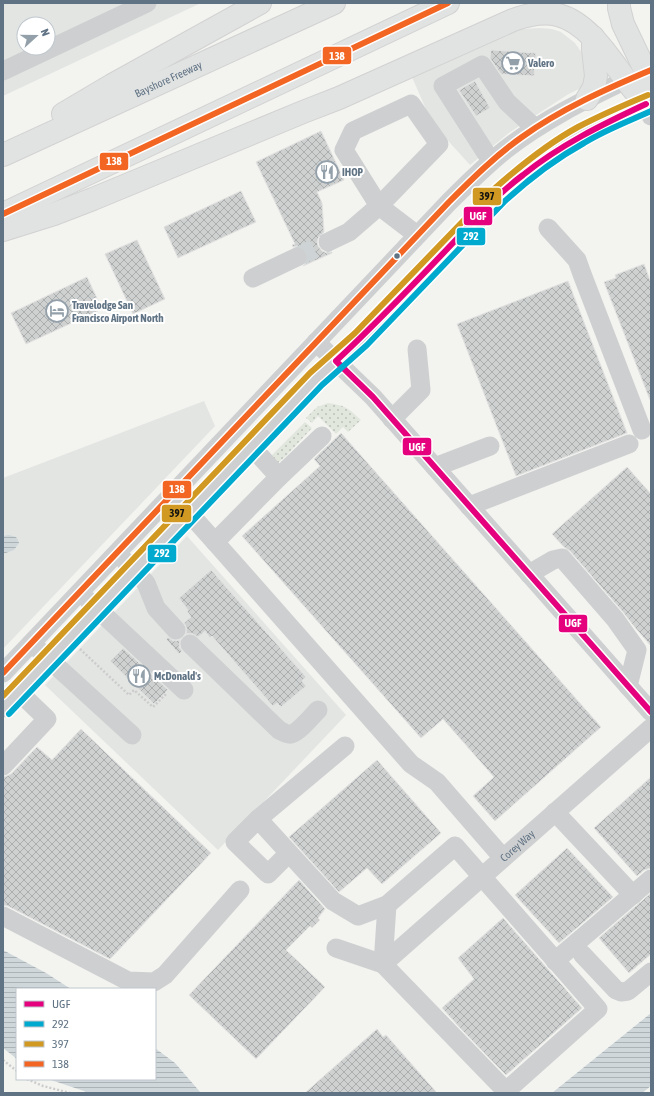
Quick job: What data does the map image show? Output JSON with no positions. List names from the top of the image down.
{
  "streets": {
    "highway": ["Bayshore Freeway"],
    "street": ["Corey Way"]
  },
  "places": {
    "supermarket": ["Valero"],
    "restaurant": ["IHOP", "McDonald's"],
    "hotel": ["Travelodge San Francisco Airport North"]
  },
  "lines": [
    "transit line 138",
    "transit line 397",
    "transit line UGF",
    "transit line 292"
  ],
  "legend": [
    "UGF",
    "292",
    "397",
    "138"
  ],
  "north": "right"
}
